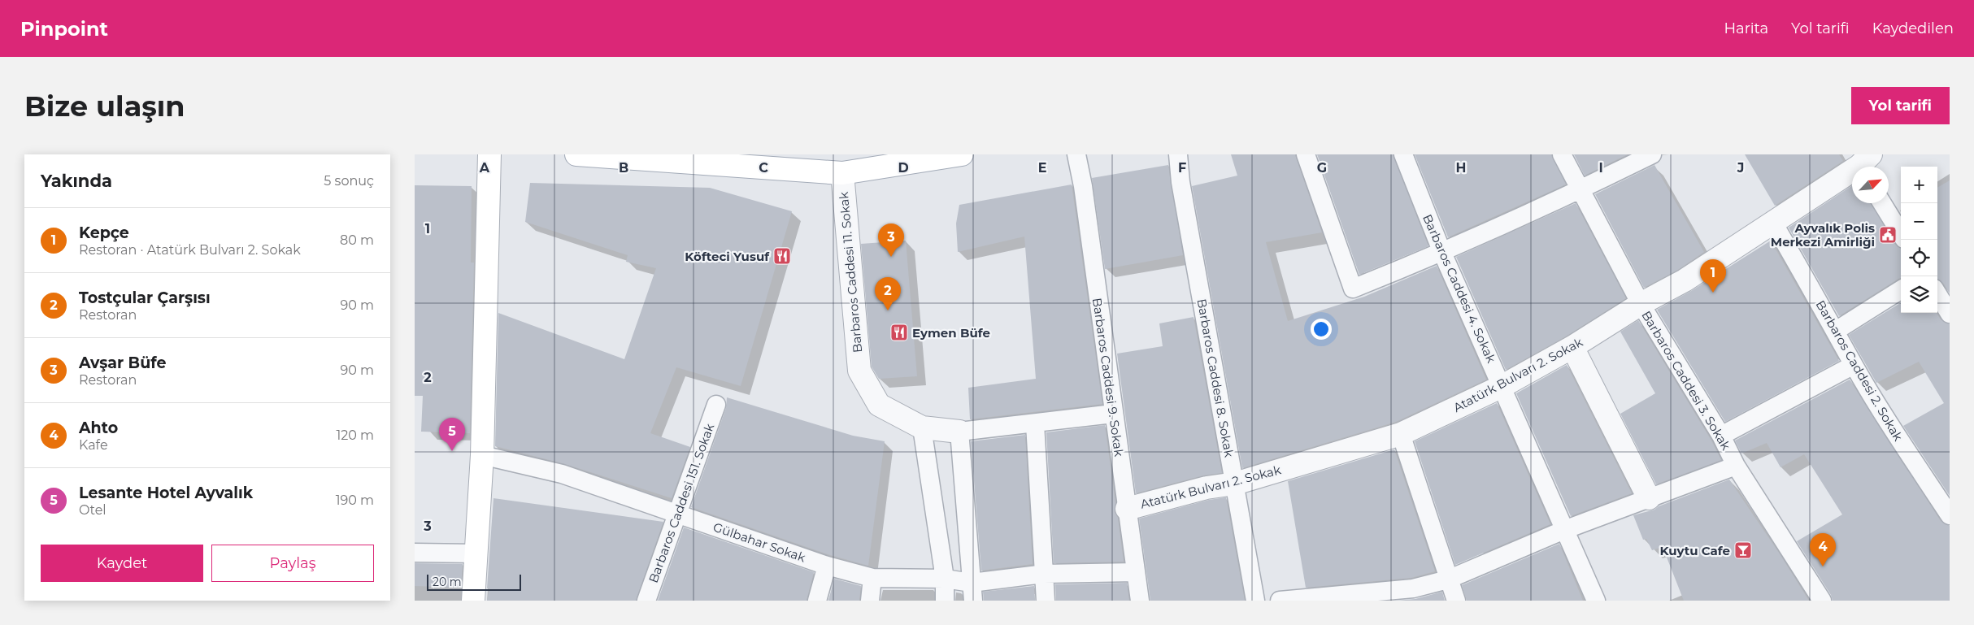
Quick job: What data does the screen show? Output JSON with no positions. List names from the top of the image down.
{
  "streets": {
    "street": ["Barbaros Caddesi 11. Sokak", "Atatürk Bulvarı 2. Sokak"],
    "lane": [
      "Barbaros Caddesi 4. Sokak",
      "Barbaros Caddesi 2. Sokak",
      "Barbaros Caddesi 9. Sokak",
      "Barbaros Caddesi 8. Sokak",
      "Barbaros Caddesi 3. Sokak",
      "Barbaros Caddesi 151. Sokak",
      "Gülbahar Sokak"
    ]
  },
  "crossings": [
    ["Barbaros Caddesi 4. Sokak", "Atatürk Bulvarı 2. Sokak"],
    ["Barbaros Caddesi 2. Sokak", "Atatürk Bulvarı 2. Sokak"],
    ["Atatürk Bulvarı 2. Sokak", "Barbaros Caddesi 9. Sokak"],
    ["Atatürk Bulvarı 2. Sokak", "Barbaros Caddesi 8. Sokak"],
    ["Atatürk Bulvarı 2. Sokak", "Barbaros Caddesi 3. Sokak"],
    ["Barbaros Caddesi 9. Sokak", "Gülbahar Sokak"],
    ["Barbaros Caddesi 151. Sokak", "Gülbahar Sokak"]
  ],
  "places": {
    "public building": ["Ayvalık Polis Merkezi Amirliği"],
    "restaurant": ["Köfteci Yusuf", "Eymen Büfe"],
    "bar": ["Kuytu Cafe"]
  },
  "scale_bar": "20 m",
  "north": "top right",
  "page": {
    "header": "Pinpoint",
    "nav": ["Harita", "Yol tarifi", "Kaydedilen"],
    "buttons": [
      "Yol tarifi",
      ["Kaydet", "Paylaş"]
    ],
    "title": "Bize ulaşın",
    "heading": ["Yakında", "5 sonuç"],
    "map_buttons": ["+", "−"],
    "list": [
      {
        "mark": "1",
        "name": "Kepçe",
        "note": "Restoran · Atatürk Bulvarı 2. Sokak",
        "value": "80 m"
      },
      {
        "mark": "2",
        "name": "Tostçular Çarşısı",
        "note": "Restoran",
        "value": "90 m"
      },
      {
        "mark": "3",
        "name": "Avşar Büfe",
        "note": "Restoran",
        "value": "90 m"
      },
      {
        "mark": "4",
        "name": "Ahto",
        "note": "Kafe",
        "value": "120 m"
      },
      {
        "mark": "5",
        "name": "Lesante Hotel Ayvalık",
        "note": "Otel",
        "value": "190 m"
      }
    ],
    "pins": [
      "3",
      "1",
      "2",
      "5",
      "4"
    ],
    "scale": "20 m"
  },
  "grid": {
    "columns": [
      "A",
      "B",
      "C",
      "D",
      "E",
      "F",
      "G",
      "H",
      "I",
      "J"
    ],
    "rows": ["1", "2", "3"]
  }
}
